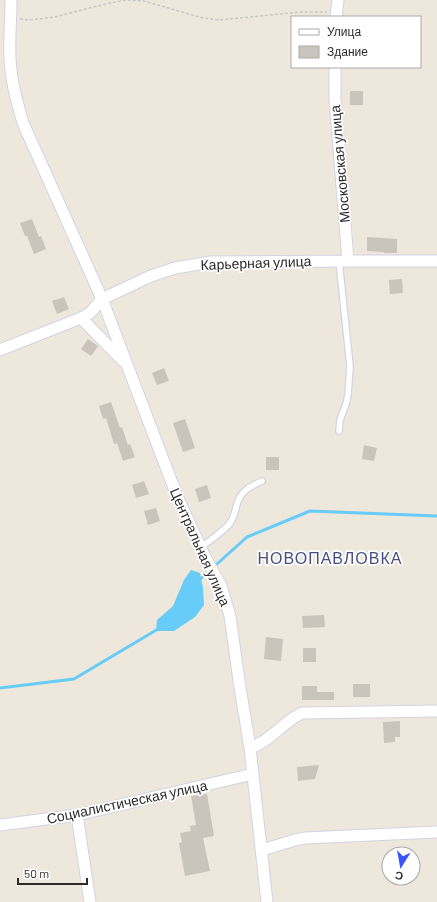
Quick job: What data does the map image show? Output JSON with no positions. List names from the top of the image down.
{
  "streets": {
    "street": [
      "Московская улица",
      "Карьерная улица",
      "Центральная улица",
      "Социалистическая улица"
    ]
  },
  "crossings": [
    ["Московская улица", "Карьерная улица"],
    ["Карьерная улица", "Центральная улица"],
    ["Центральная улица", "Социалистическая улица"]
  ],
  "districts": ["НОВОПАВЛОВКА"],
  "legend": ["Улица", "Здание"],
  "scale_bar": "50 m",
  "north": "bottom"
}
